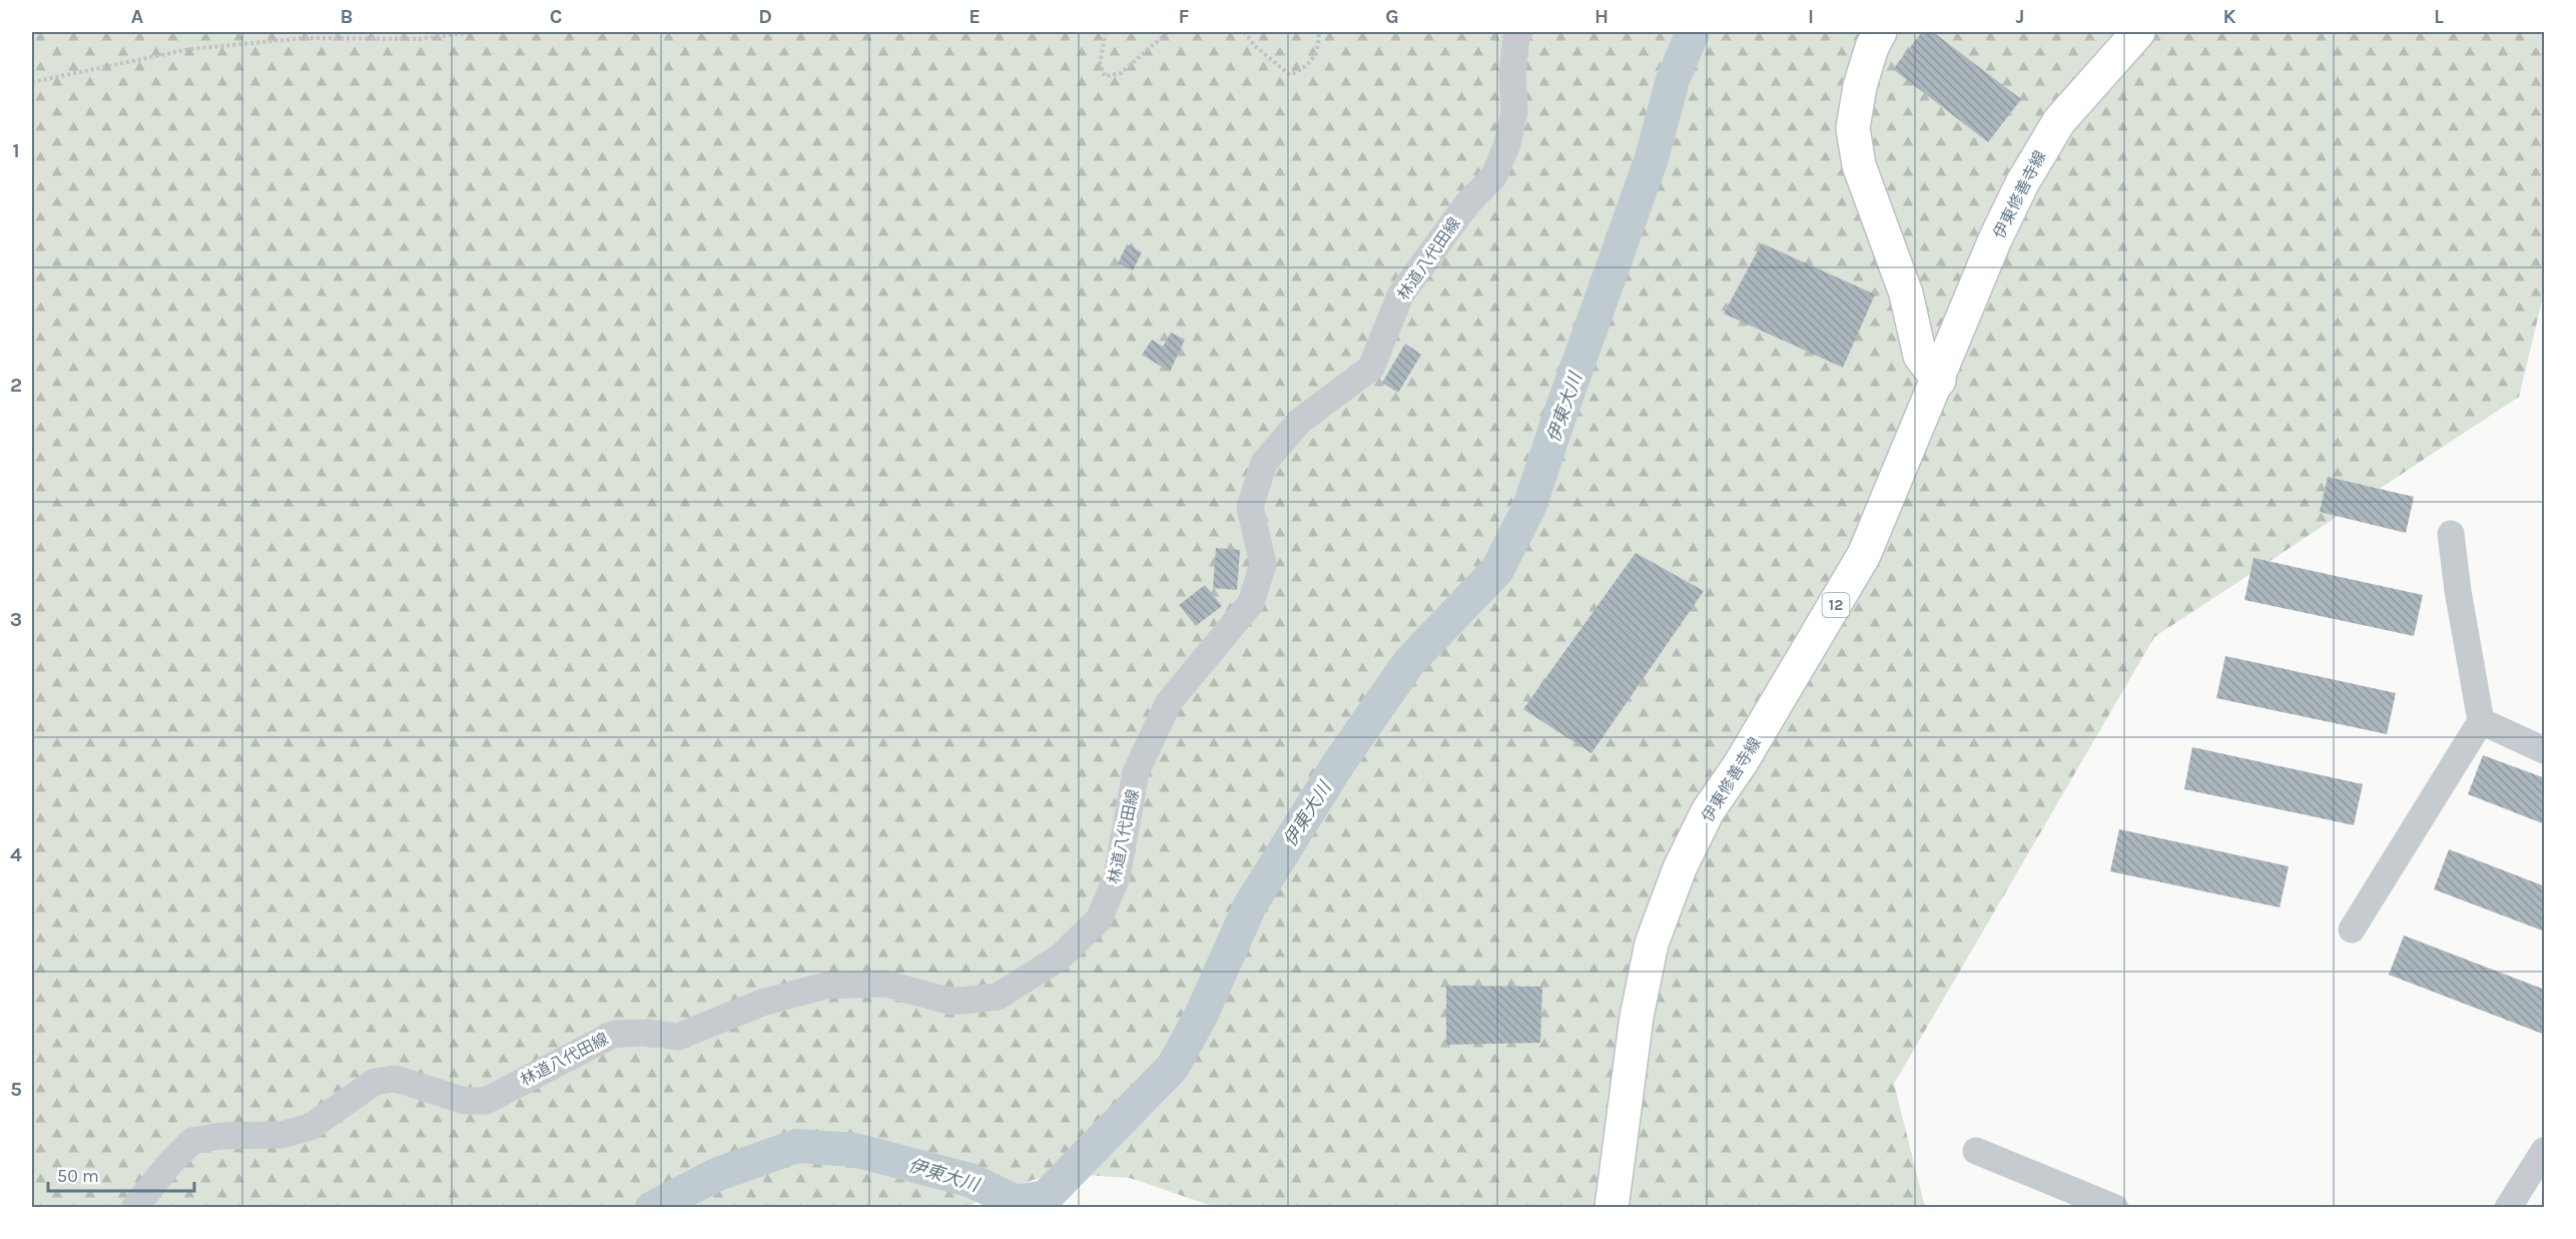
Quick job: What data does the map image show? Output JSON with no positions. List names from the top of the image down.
{
  "streets": {
    "main road": ["伊東修善寺線", "12"],
    "street": ["林道八代田線"]
  },
  "water": ["伊東大川"],
  "scale_bar": "50 m",
  "grid": {
    "columns": [
      "A",
      "B",
      "C",
      "D",
      "E",
      "F",
      "G",
      "H",
      "I",
      "J",
      "K",
      "L"
    ],
    "rows": [
      "1",
      "2",
      "3",
      "4",
      "5"
    ]
  }
}
